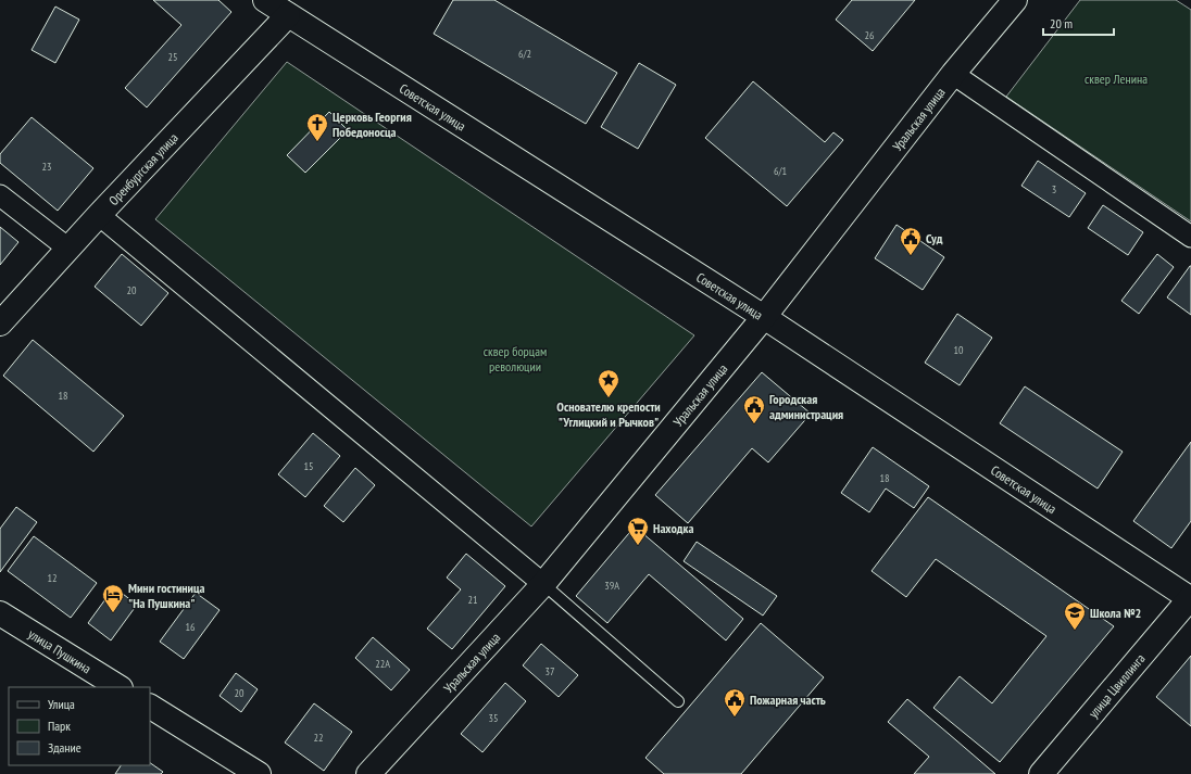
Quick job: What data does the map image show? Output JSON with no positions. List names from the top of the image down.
{
  "streets": {
    "street": [
      "Советская улица",
      "Уральская улица",
      "Оренбургская улица",
      "улица Пушкина",
      "улица Цвиллинга"
    ]
  },
  "crossings": [
    ["Советская улица", "Уральская улица"],
    ["Советская улица", "Оренбургская улица"],
    ["Советская улица", "улица Цвиллинга"]
  ],
  "parks": ["сквер Ленина", "сквер борцам революции"],
  "places": {
    "church": ["Церковь Георгия Победоносца"],
    "public building": ["Суд", "Городская администрация", "Пожарная часть"],
    "place": ["Основателю крепости \"Углицкий и Рычков\""],
    "supermarket": ["Находка"],
    "hotel": ["Мини гостиница \"На Пушкина\""],
    "school or university": ["Школа №2"]
  },
  "house_numbers": [
    "26",
    "6/2",
    "25",
    "23",
    "6/1",
    "3",
    "20",
    "10",
    "18",
    "15",
    "18",
    "12",
    "39А",
    "21",
    "16",
    "22А",
    "37",
    "20",
    "35",
    "22"
  ],
  "legend": ["Улица", "Парк", "Здание"],
  "scale_bar": "20 m"
}
